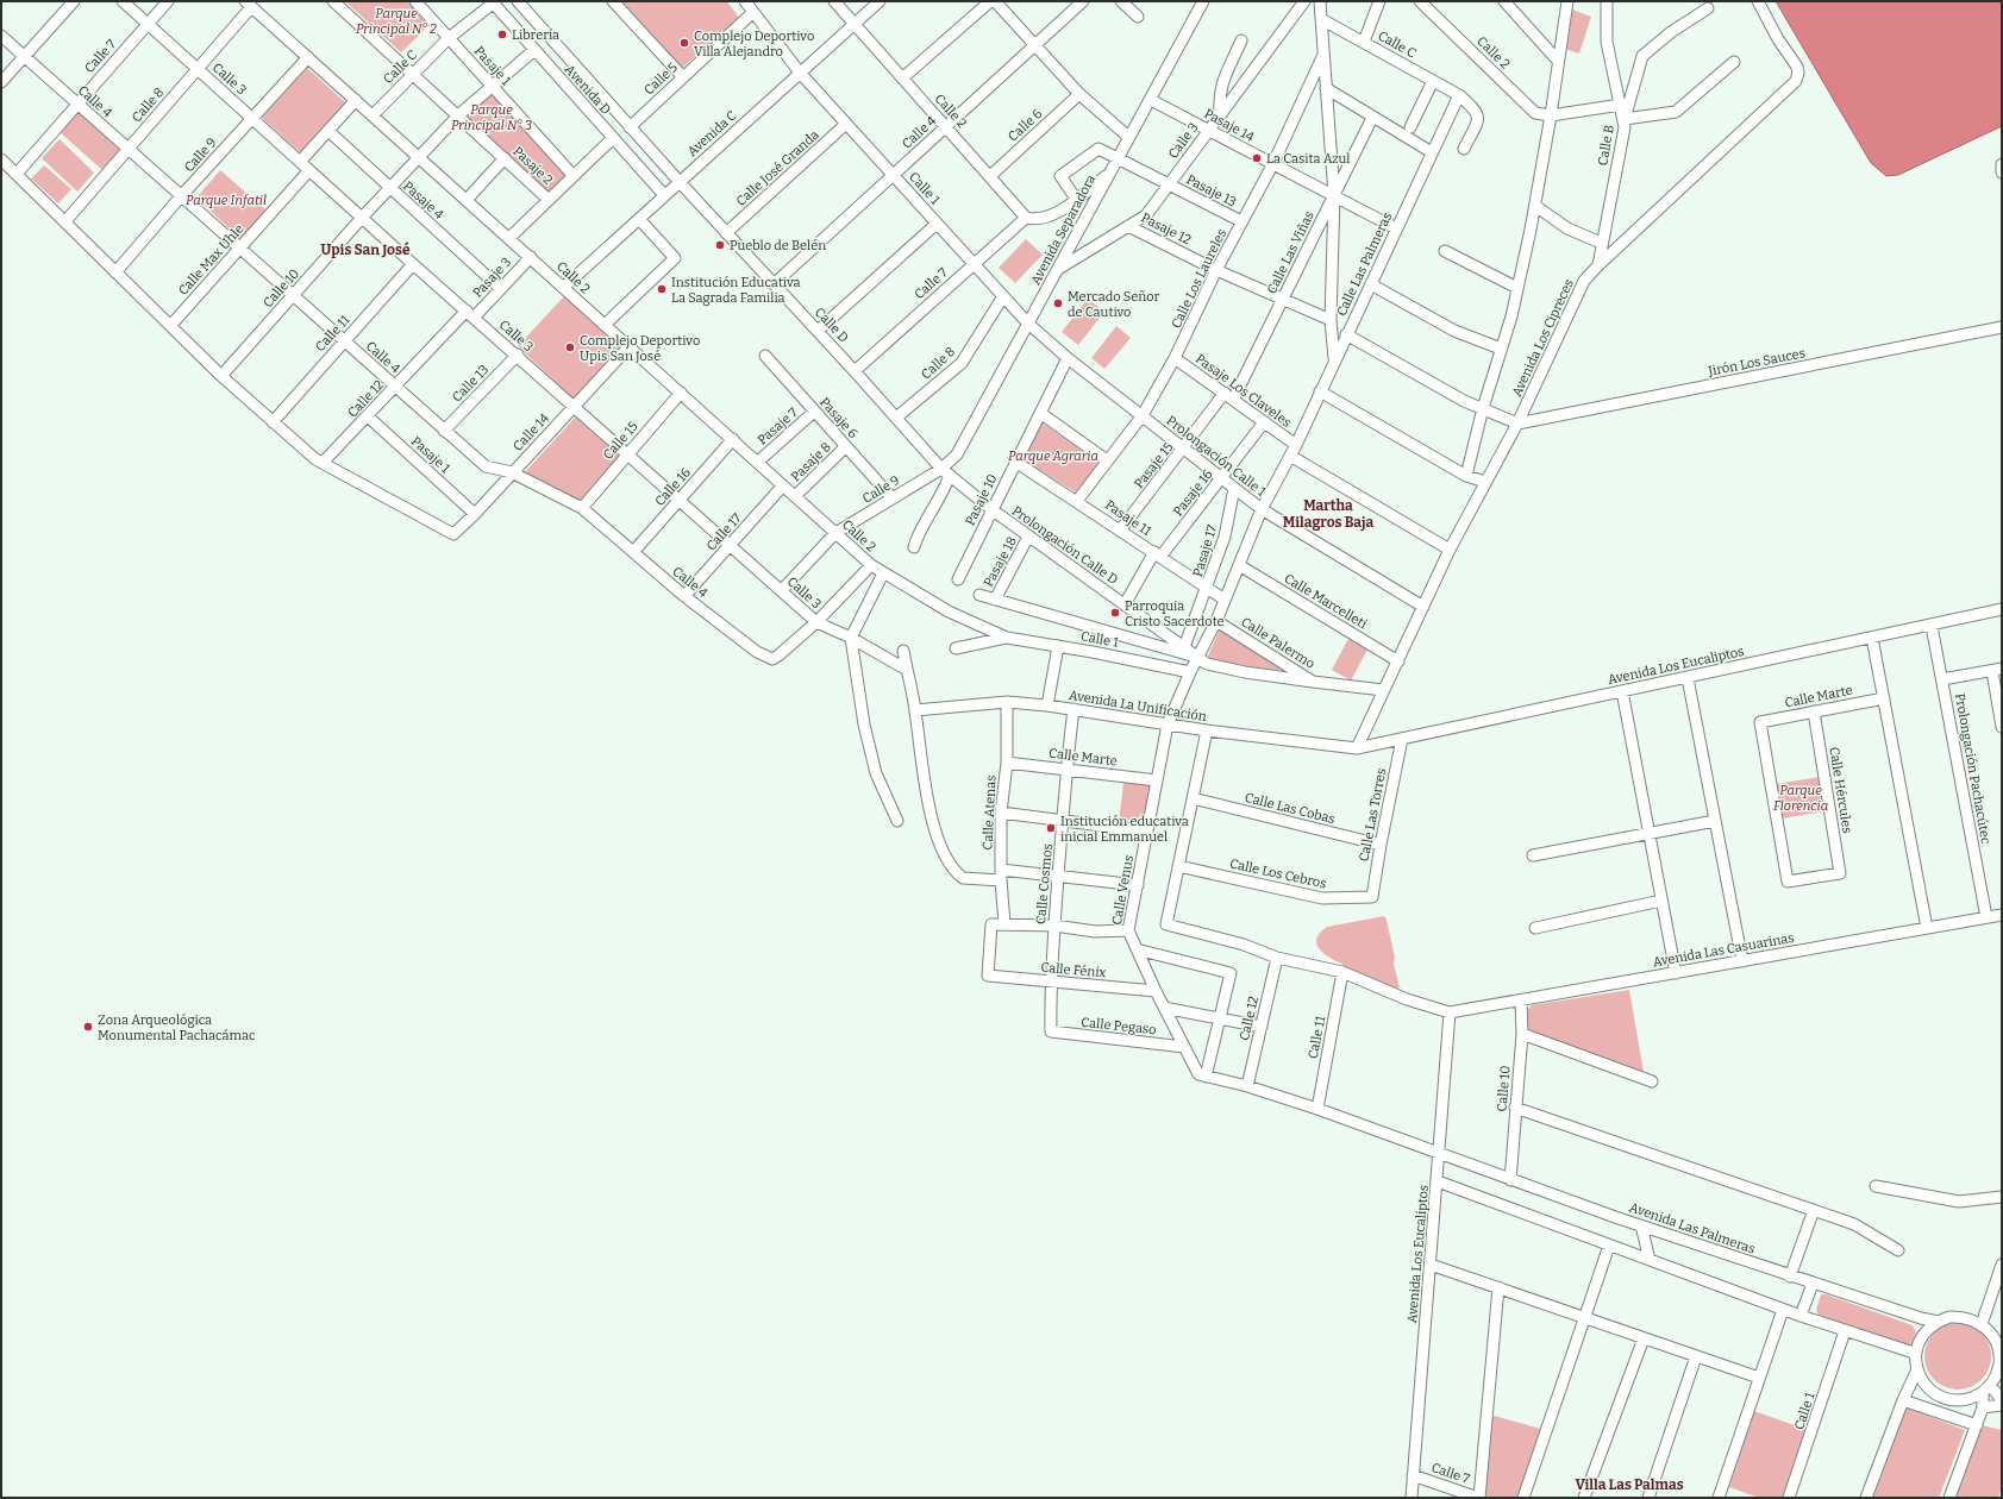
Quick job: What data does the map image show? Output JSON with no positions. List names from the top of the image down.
{
  "streets": {
    "street": [
      "Calle C",
      "Calle 2",
      "Calle 7",
      "Pasaje 1",
      "Calle 3",
      "Calle 5",
      "Avenida D",
      "Calle 4",
      "Calle 8",
      "Calle 6",
      "Pasaje 14",
      "Avenida C",
      "Calle B",
      "Calle 9",
      "Pasaje 2",
      "Calle José Granda",
      "Calle 1",
      "Pasaje 13",
      "Pasaje 4",
      "Pasaje 12",
      "Avenida Separadora",
      "Calle Las Viñas",
      "Calle Max Uhle",
      "Calle Las Palmeras",
      "Pasaje 3",
      "Calle Los Laureles",
      "Calle 10",
      "Calle D",
      "Calle 11",
      "Avenida Los Cipreces",
      "Jirón Los Sauces",
      "Calle 13",
      "Pasaje Los Claveles",
      "Calle 12",
      "Pasaje 6",
      "Pasaje 7",
      "Calle 14",
      "Calle 15",
      "Prolongación Calle 1",
      "Pasaje 8",
      "Pasaje 15",
      "Calle 16",
      "Pasaje 16",
      "Pasaje 10",
      "Pasaje 11",
      "Calle 17",
      "Prolongación Calle D",
      "Pasaje 17",
      "Pasaje 18",
      "Calle Marcelleti",
      "Calle Palermo",
      "Avenida Los Eucaliptos",
      "Calle Marte",
      "Avenida La Unificación",
      "Prolongación Pachacútec",
      "Calle Hércules",
      "Calle Las Cobas",
      "Calle Atenas",
      "Calle Las Torres",
      "Calle Los Cebros",
      "Calle Cosmos",
      "Calle Venus",
      "Avenida Las Casuarinas",
      "Calle Fénix",
      "Calle Pegaso",
      "Avenida Las Palmeras"
    ]
  },
  "crossings": [
    ["Calle C", "Calle 2"],
    ["Calle C", "Pasaje 1"],
    ["Calle C", "Avenida D"],
    ["Calle C", "Pasaje 2"],
    ["Calle C", "Calle Las Palmeras"],
    ["Calle 2", "Calle 7"],
    ["Calle 2", "Calle 4"],
    ["Calle 2", "Calle 8"],
    ["Calle 2", "Calle 6"],
    ["Calle 2", "Avenida C"],
    ["Calle 2", "Calle 9"],
    ["Calle 2", "Calle 1"],
    ["Calle 2", "Pasaje 3"],
    ["Calle 2", "Calle 10"],
    ["Calle 2", "Pasaje 7"],
    ["Calle 2", "Calle 14"],
    ["Calle 2", "Calle 15"],
    ["Calle 2", "Pasaje 8"],
    ["Calle 2", "Calle 16"],
    ["Calle 2", "Calle 17"],
    ["Calle 7", "Calle 3"],
    ["Calle 7", "Calle 4"],
    ["Calle 7", "Calle 1"],
    ["Calle 7", "Calle D"],
    ["Calle 7", "Avenida Los Eucaliptos"],
    ["Pasaje 1", "Calle 12"],
    ["Pasaje 1", "Calle 14"],
    ["Calle 3", "Calle 4"],
    ["Calle 3", "Calle 8"],
    ["Calle 3", "Pasaje 14"],
    ["Calle 3", "Calle 9"],
    ["Calle 3", "Pasaje 13"],
    ["Calle 3", "Pasaje 12"],
    ["Calle 3", "Avenida Separadora"],
    ["Calle 3", "Calle Max Uhle"],
    ["Calle 3", "Pasaje 3"],
    ["Calle 3", "Calle 10"],
    ["Calle 3", "Calle 11"],
    ["Calle 3", "Calle 13"],
    ["Calle 3", "Calle 12"],
    ["Calle 3", "Calle 14"],
    ["Calle 3", "Calle 15"],
    ["Calle 3", "Calle 16"],
    ["Calle 3", "Calle 17"],
    ["Calle 5", "Avenida D"],
    ["Avenida D", "Avenida C"],
    ["Avenida D", "Calle D"],
    ["Calle 4", "Calle 8"],
    ["Calle 4", "Calle 9"],
    ["Calle 4", "Calle 1"],
    ["Calle 4", "Calle Max Uhle"],
    ["Calle 4", "Calle 10"],
    ["Calle 4", "Calle D"],
    ["Calle 4", "Calle 11"],
    ["Calle 4", "Calle 13"],
    ["Calle 4", "Calle 12"],
    ["Calle 4", "Calle 14"],
    ["Calle 4", "Calle 15"],
    ["Calle 4", "Calle 16"],
    ["Calle 4", "Calle 17"],
    ["Calle 8", "Calle 1"],
    ["Calle 8", "Calle D"],
    ["Pasaje 14", "Avenida Separadora"],
    ["Pasaje 14", "Calle Las Viñas"],
    ["Pasaje 14", "Calle Las Palmeras"],
    ["Pasaje 14", "Calle Los Laureles"],
    ["Avenida C", "Calle 1"],
    ["Avenida C", "Calle D"],
    ["Calle B", "Avenida Los Cipreces"],
    ["Calle 9", "Avenida Separadora"],
    ["Calle 9", "Calle D"],
    ["Calle 9", "Pasaje 6"],
    ["Calle 9", "Prolongación Calle D"],
    ["Calle José Granda", "Calle 1"],
    ["Calle José Granda", "Calle D"],
    ["Calle 1", "Avenida Separadora"],
    ["Calle 1", "Prolongación Calle 1"],
    ["Calle 1", "Calle Venus"],
    ["Pasaje 13", "Avenida Separadora"],
    ["Pasaje 13", "Calle Los Laureles"],
    ["Pasaje 4", "Pasaje 3"],
    ["Pasaje 4", "Calle 10"],
    ["Pasaje 12", "Calle Las Viñas"],
    ["Pasaje 12", "Calle Los Laureles"],
    ["Avenida Separadora", "Calle D"],
    ["Avenida Separadora", "Prolongación Calle 1"],
    ["Avenida Separadora", "Prolongación Calle D"],
    ["Calle Las Viñas", "Pasaje Los Claveles"],
    ["Calle Las Viñas", "Pasaje 15"],
    ["Calle Las Palmeras", "Pasaje Los Claveles"],
    ["Calle Las Palmeras", "Prolongación Calle 1"],
    ["Calle Las Palmeras", "Pasaje 11"],
    ["Calle Las Palmeras", "Prolongación Calle D"],
    ["Calle Las Palmeras", "Calle Marcelleti"],
    ["Calle Las Palmeras", "Calle Palermo"],
    ["Pasaje 3", "Calle 12"],
    ["Calle Los Laureles", "Pasaje Los Claveles"],
    ["Calle Los Laureles", "Prolongación Calle 1"],
    ["Calle Los Laureles", "Pasaje 11"],
    ["Calle 10", "Avenida Las Casuarinas"],
    ["Calle 10", "Avenida Las Palmeras"],
    ["Calle D", "Prolongación Calle D"],
    ["Calle 11", "Avenida Las Palmeras"],
    ["Avenida Los Cipreces", "Jirón Los Sauces"],
    ["Avenida Los Cipreces", "Prolongación Calle 1"],
    ["Avenida Los Cipreces", "Calle Marcelleti"],
    ["Avenida Los Cipreces", "Calle Palermo"],
    ["Avenida Los Cipreces", "Avenida Los Eucaliptos"],
    ["Avenida Los Cipreces", "Avenida La Unificación"],
    ["Pasaje Los Claveles", "Pasaje 15"],
    ["Pasaje Los Claveles", "Pasaje 16"],
    ["Calle 12", "Calle 14"],
    ["Calle 12", "Avenida Las Palmeras"],
    ["Pasaje 6", "Pasaje 7"],
    ["Pasaje 6", "Pasaje 8"],
    ["Prolongación Calle 1", "Pasaje 15"],
    ["Prolongación Calle 1", "Pasaje 16"],
    ["Prolongación Calle 1", "Pasaje 10"],
    ["Prolongación Calle 1", "Pasaje 17"],
    ["Pasaje 15", "Pasaje 11"],
    ["Pasaje 16", "Pasaje 11"],
    ["Pasaje 16", "Prolongación Calle D"],
    ["Pasaje 10", "Pasaje 11"],
    ["Pasaje 10", "Prolongación Calle D"],
    ["Pasaje 11", "Pasaje 17"],
    ["Prolongación Calle D", "Pasaje 17"],
    ["Prolongación Calle D", "Pasaje 18"],
    ["Avenida Los Eucaliptos", "Avenida La Unificación"],
    ["Avenida Los Eucaliptos", "Prolongación Pachacútec"],
    ["Avenida Los Eucaliptos", "Calle Las Torres"],
    ["Avenida Los Eucaliptos", "Avenida Las Casuarinas"],
    ["Avenida Los Eucaliptos", "Avenida Las Palmeras"],
    ["Calle Marte", "Calle Hércules"],
    ["Calle Marte", "Calle Atenas"],
    ["Calle Marte", "Calle Cosmos"],
    ["Calle Marte", "Calle Venus"],
    ["Avenida La Unificación", "Calle Atenas"],
    ["Avenida La Unificación", "Calle Cosmos"],
    ["Avenida La Unificación", "Calle Venus"],
    ["Prolongación Pachacútec", "Avenida Las Casuarinas"],
    ["Calle Las Cobas", "Calle Las Torres"],
    ["Calle Atenas", "Calle Fénix"],
    ["Calle Las Torres", "Calle Los Cebros"],
    ["Calle Cosmos", "Calle Fénix"],
    ["Calle Cosmos", "Calle Pegaso"],
    ["Calle Venus", "Calle Fénix"],
    ["Calle Venus", "Calle Pegaso"],
    ["Calle Venus", "Avenida Las Palmeras"]
  ],
  "districts": ["Upis San José", "Martha Milagros Baja", "Villa Las Palmas"],
  "parks": [
    "Parque Principal N° 2",
    "Parque Principal N° 3",
    "Parque Infatil",
    "Parque Agraria",
    "Parque Florencia"
  ],
  "places": [
    "Librería",
    "Complejo Deportivo Villa Alejandro",
    "La Casita Azul",
    "Pueblo de Belén",
    "Institución Educativa La Sagrada Familia",
    "Mercado Señor de Cautivo",
    "Complejo Deportivo Upis San José",
    "Parroquia Cristo Sacerdote",
    "Institución educativa inicial Emmanuel",
    "Zona Arqueológica Monumental Pachacámac"
  ]
}
